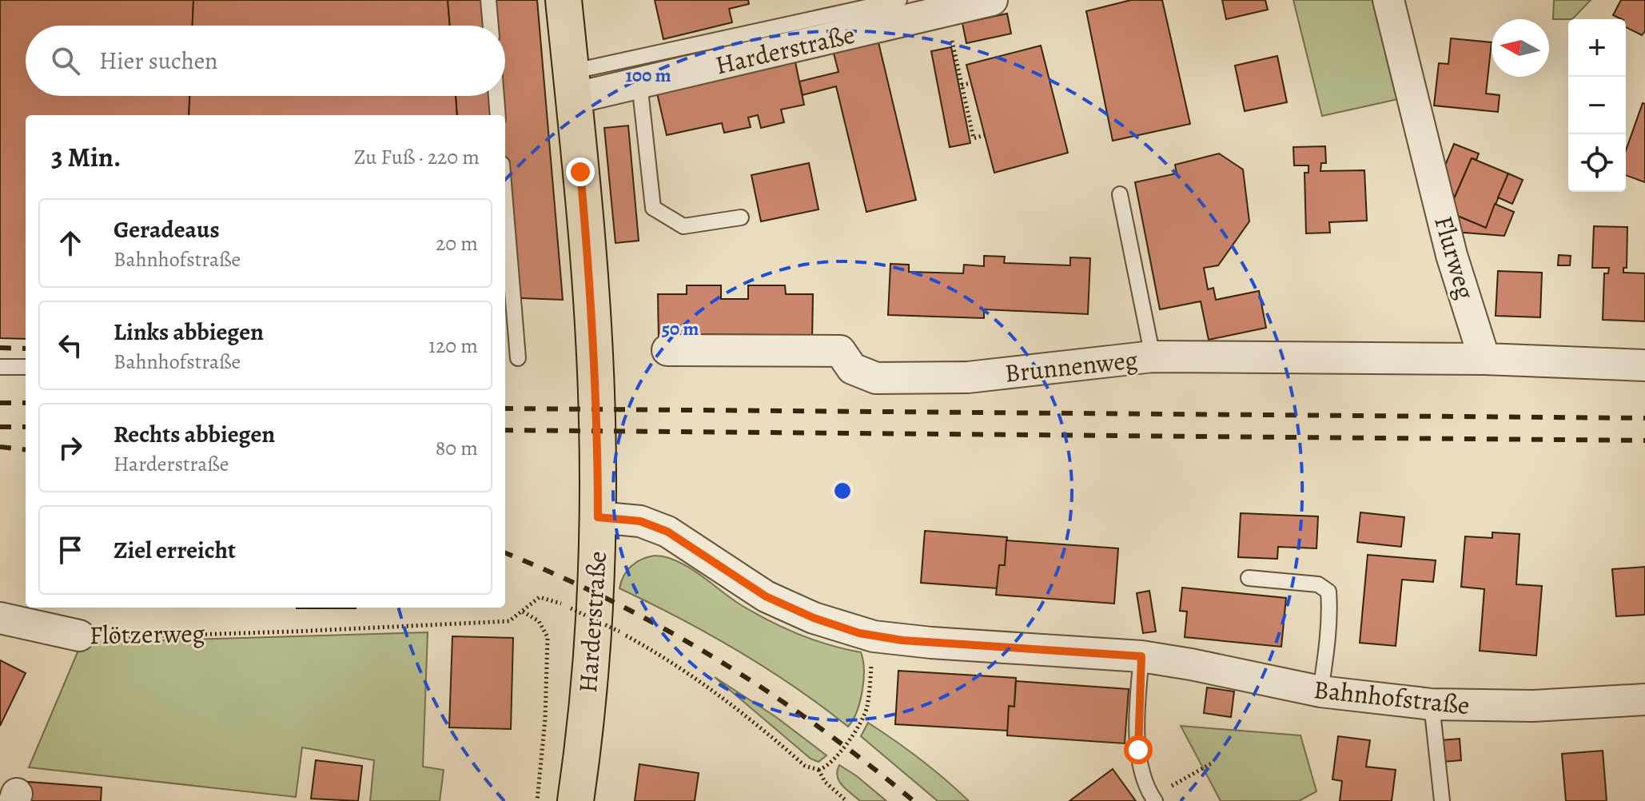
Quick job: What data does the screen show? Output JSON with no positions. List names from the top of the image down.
{
  "streets": {
    "main road": ["Harderstraße"],
    "street": [
      "Flurweg",
      "Brunnenweg",
      "Flötzerweg",
      "Bahnhofstraße"
    ]
  },
  "crossings": [
    ["Harderstraße", "Flötzerweg"],
    ["Harderstraße", "Bahnhofstraße"],
    ["Flurweg", "Brunnenweg"]
  ],
  "north": "left",
  "page": {
    "map_buttons": ["+", "−"],
    "search": "Hier suchen",
    "heading": ["3 Min.", "Zu Fuß · 220 m"],
    "list": [
      ["Geradeaus", "Bahnhofstraße", "20 m"],
      ["Links abbiegen", "Bahnhofstraße", "120 m"],
      ["Rechts abbiegen", "Harderstraße", "80 m"],
      "Ziel erreicht"
    ]
  },
  "rings": ["100 m", "50 m"]
}
